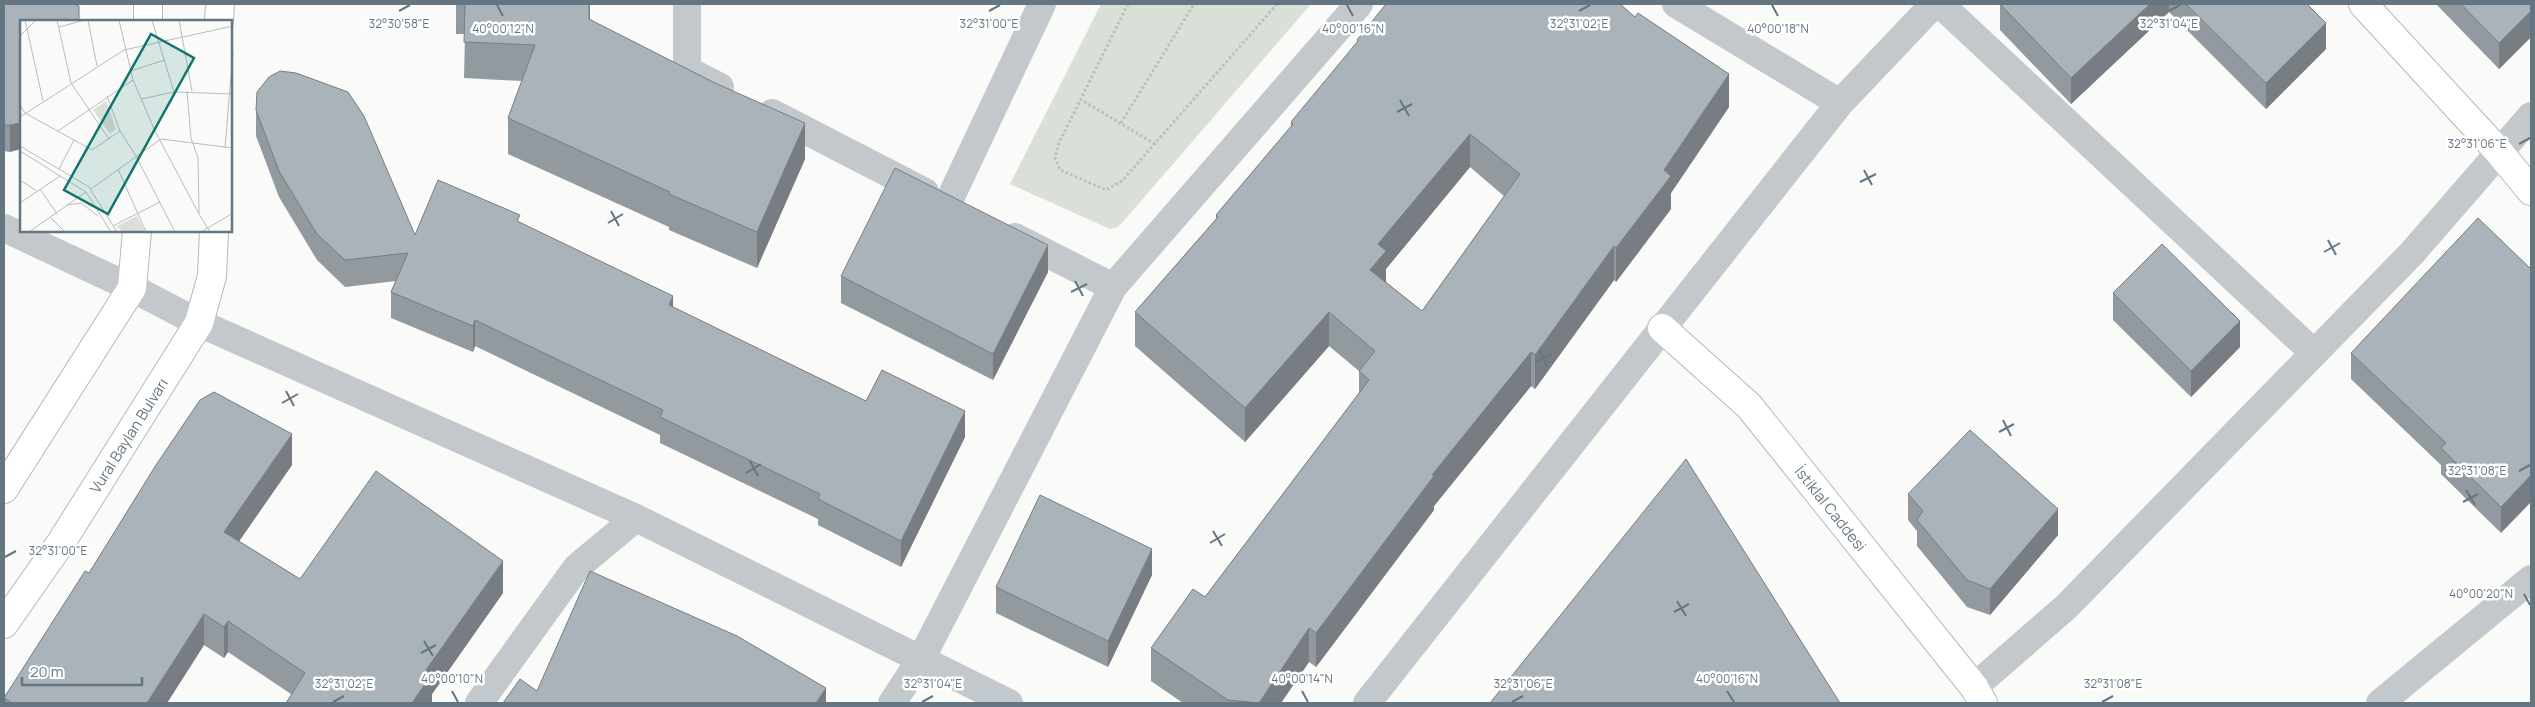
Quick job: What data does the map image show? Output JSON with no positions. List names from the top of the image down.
{
  "streets": {
    "main road": ["Vural Baylan Bulvarı", "İstiklal Caddesi"]
  },
  "scale_bar": "20 m",
  "coordinates": [
    "32°30'58\"E",
    "32°31'00\"E",
    "32°31'02\"E",
    "32°31'04\"E",
    "40°00'12\"N",
    "40°00'16\"N",
    "40°00'18\"N",
    "32°31'06\"E",
    "32°31'08\"E",
    "40°00'20\"N",
    "40°00'10\"N",
    "40°00'14\"N"
  ]
}
